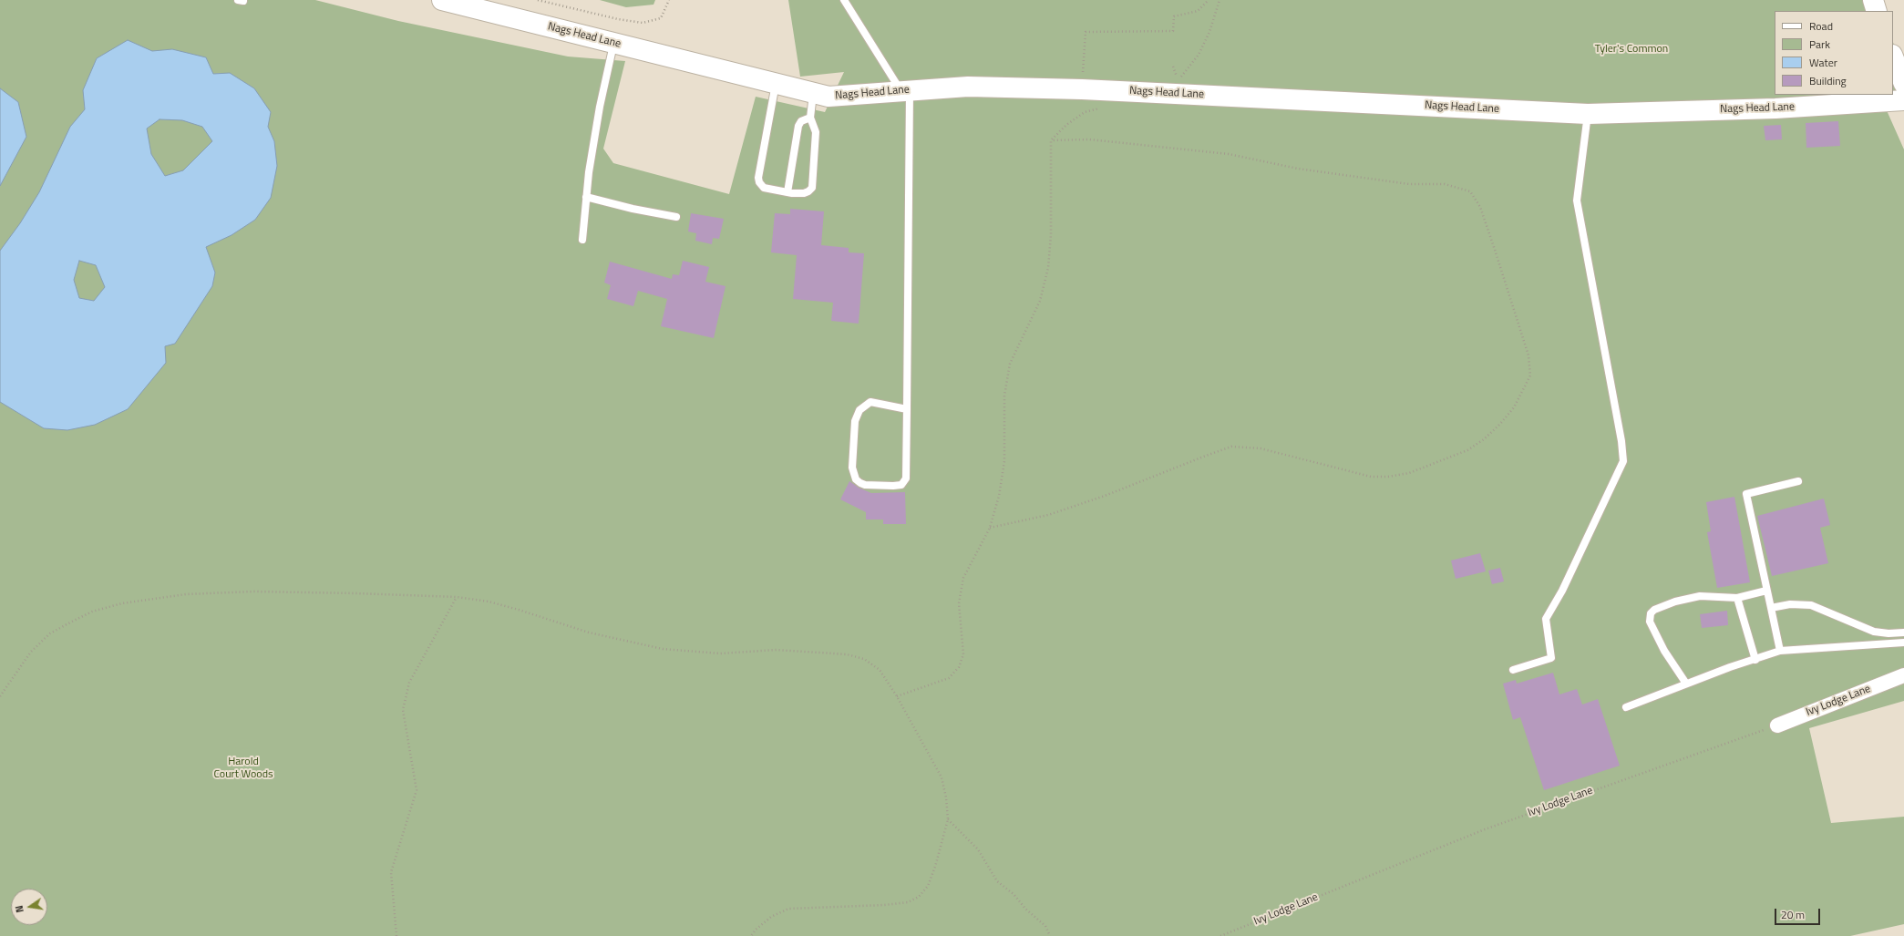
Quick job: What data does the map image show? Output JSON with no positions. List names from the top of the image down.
{
  "streets": {
    "street": ["Nags Head Lane", "Ivy Lodge Lane"]
  },
  "parks": ["Tyler's Common", "Harold Court Woods"],
  "legend": [
    "Road",
    "Park",
    "Water",
    "Building"
  ],
  "scale_bar": "20 m",
  "north": "left"
}
